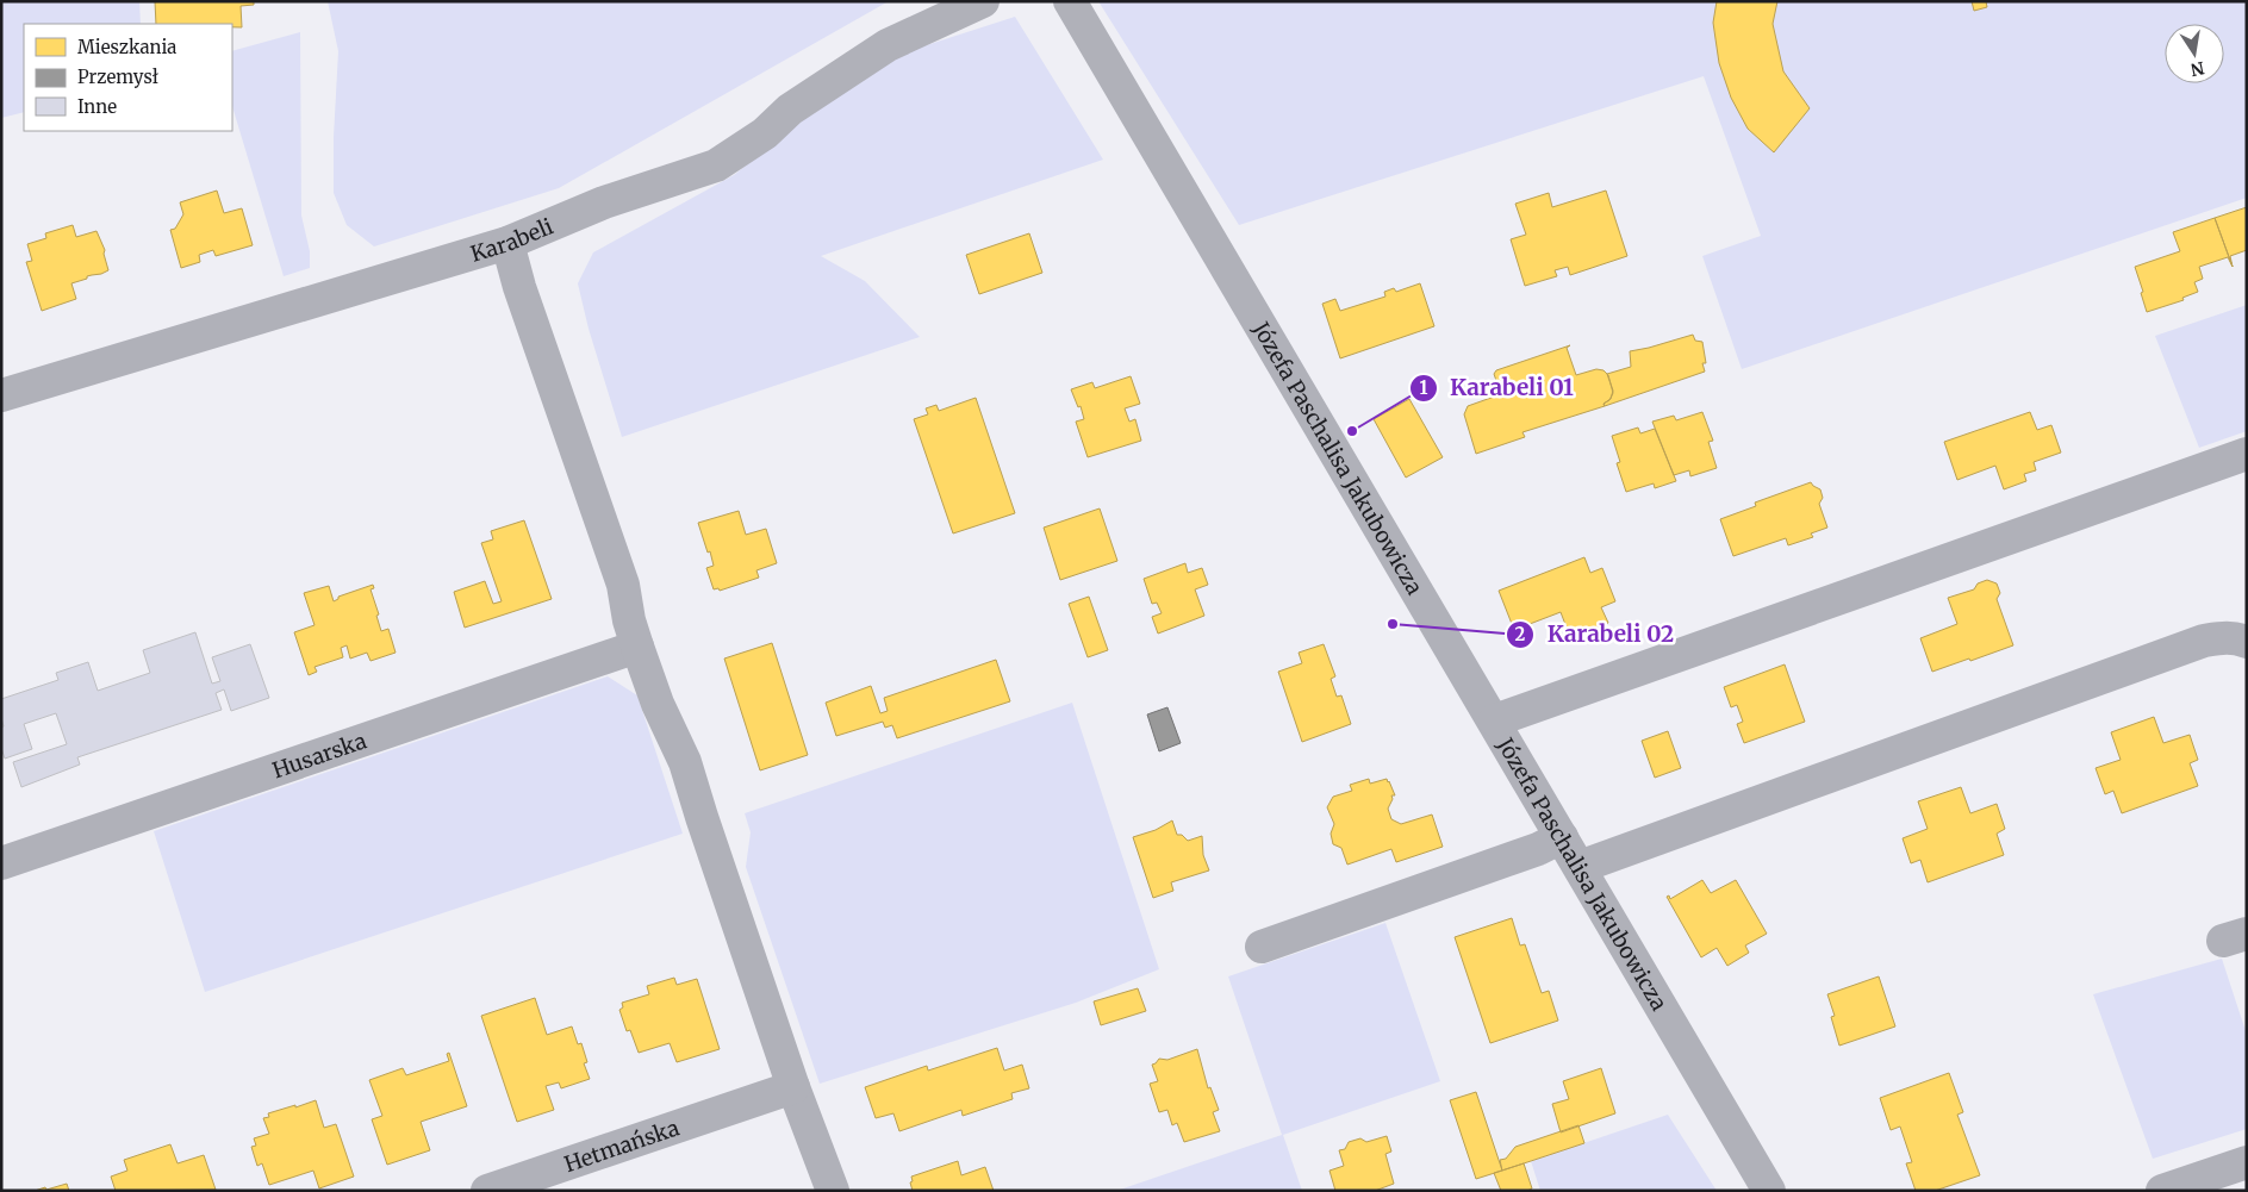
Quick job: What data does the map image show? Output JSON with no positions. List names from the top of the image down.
{
  "streets": {
    "street": [
      "Karabeli",
      "Józefa Paschalisa Jakubowicza",
      "Husarska",
      "Hetmańska"
    ]
  },
  "places": ["Karabeli 01", "Karabeli 02"],
  "legend": ["Mieszkania", "Przemysł", "Inne"],
  "north": "bottom"
}
